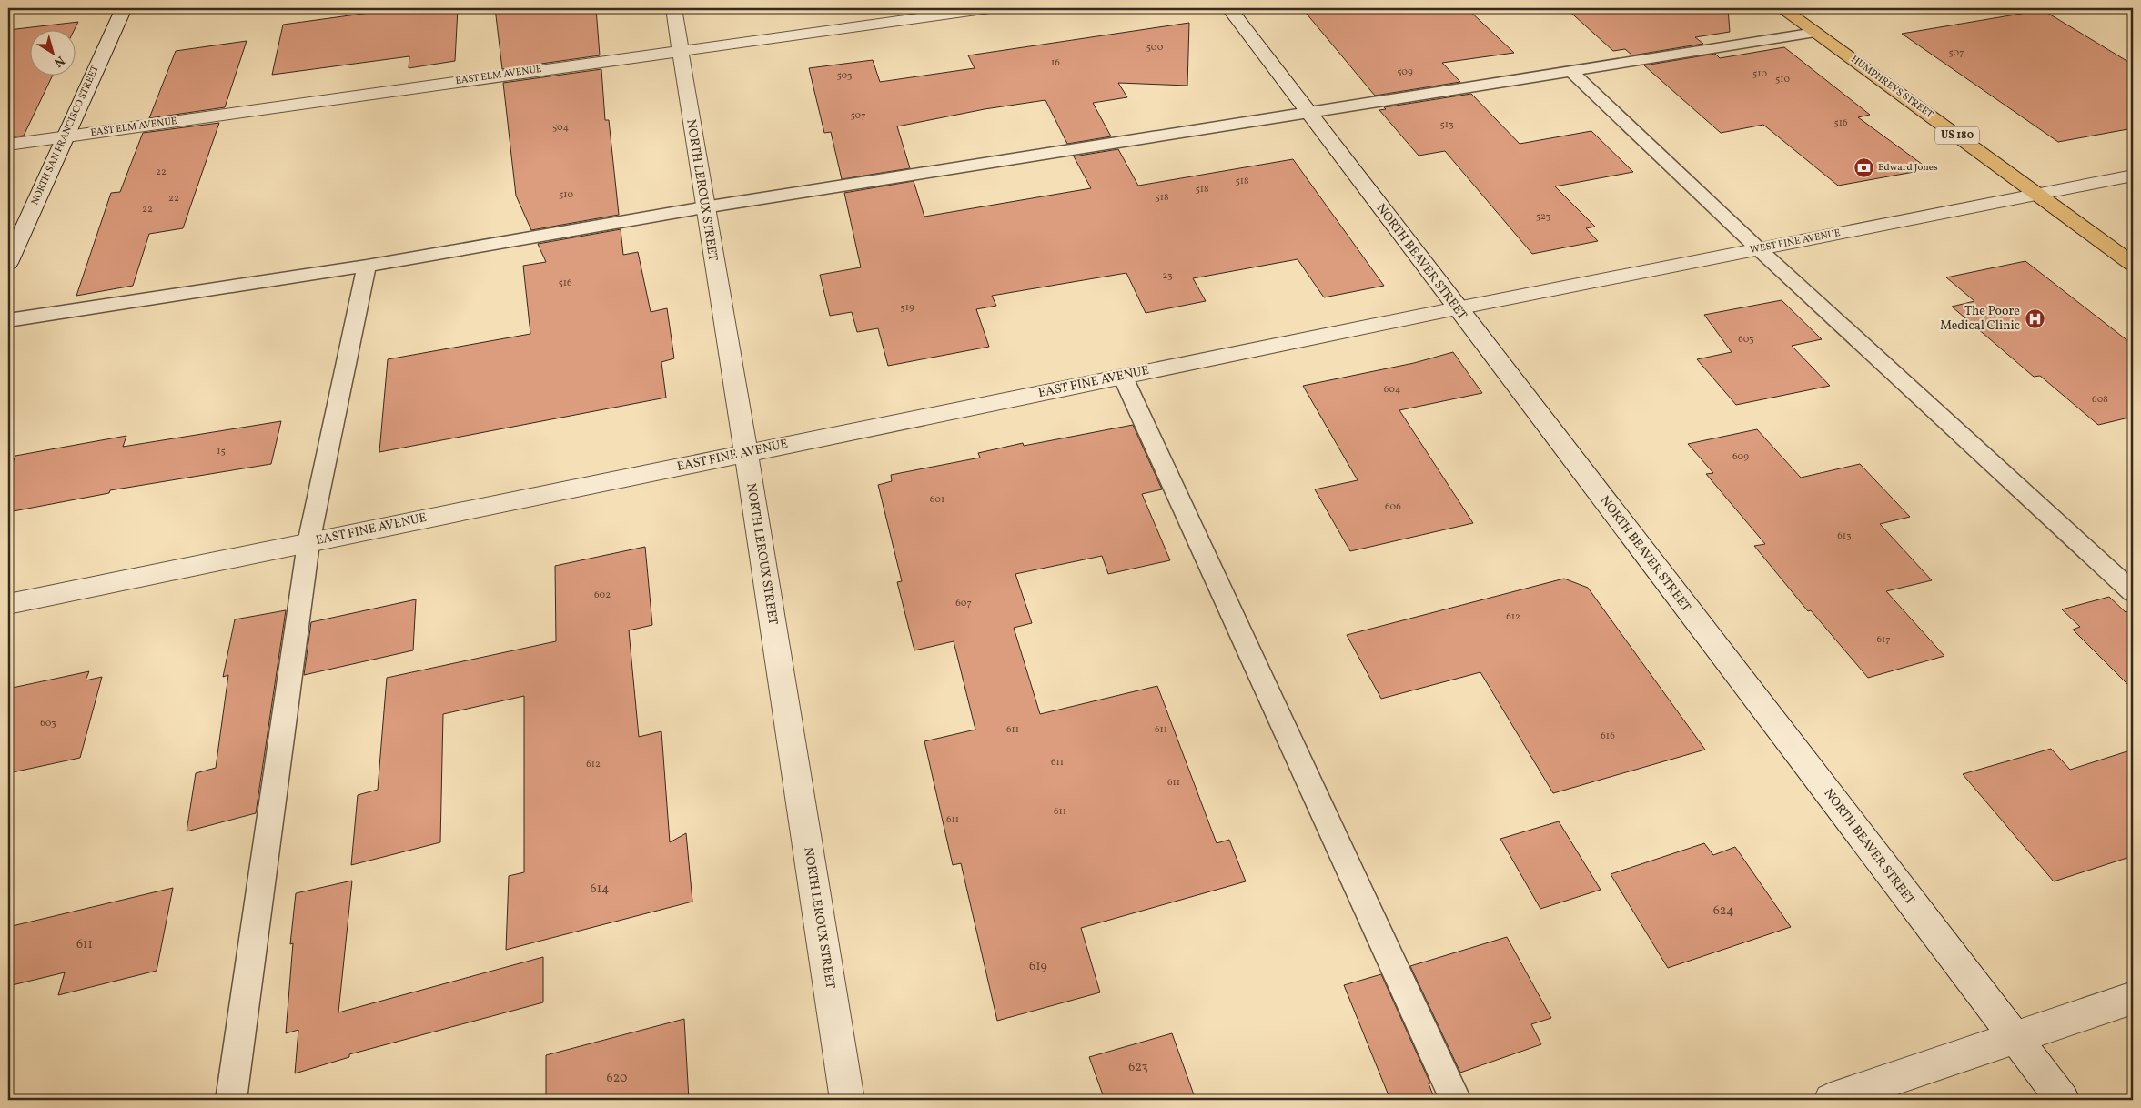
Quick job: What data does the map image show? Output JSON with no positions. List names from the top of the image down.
{
  "streets": {
    "main road": ["HUMPHREYS STREET", "US 180"],
    "street": [
      "EAST ELM AVENUE",
      "NORTH SAN FRANCISCO STREET",
      "NORTH LEROUX STREET",
      "WEST FINE AVENUE",
      "NORTH BEAVER STREET",
      "EAST FINE AVENUE"
    ]
  },
  "crossings": [
    ["EAST ELM AVENUE", "NORTH SAN FRANCISCO STREET"],
    ["EAST ELM AVENUE", "NORTH LEROUX STREET"],
    ["HUMPHREYS STREET", "WEST FINE AVENUE"],
    ["NORTH LEROUX STREET", "EAST FINE AVENUE"],
    ["WEST FINE AVENUE", "NORTH BEAVER STREET"],
    ["WEST FINE AVENUE", "EAST FINE AVENUE"],
    ["NORTH BEAVER STREET", "EAST FINE AVENUE"]
  ],
  "places": {
    "bank": ["Edward Jones"],
    "hospital": ["The Poore Medical Clinic"]
  },
  "house_numbers": [
    "500",
    "507",
    "16",
    "509",
    "510",
    "503",
    "510",
    "507",
    "516",
    "513",
    "504",
    "22",
    "518",
    "518",
    "510",
    "518",
    "22",
    "22",
    "523",
    "23",
    "516",
    "519",
    "603",
    "604",
    "608",
    "15",
    "609",
    "601",
    "606",
    "613",
    "602",
    "607",
    "612",
    "617",
    "603",
    "611",
    "611",
    "616",
    "611",
    "612",
    "611",
    "611",
    "611",
    "614",
    "624",
    "611",
    "619",
    "623",
    "620"
  ],
  "north": "bottom right"
}
